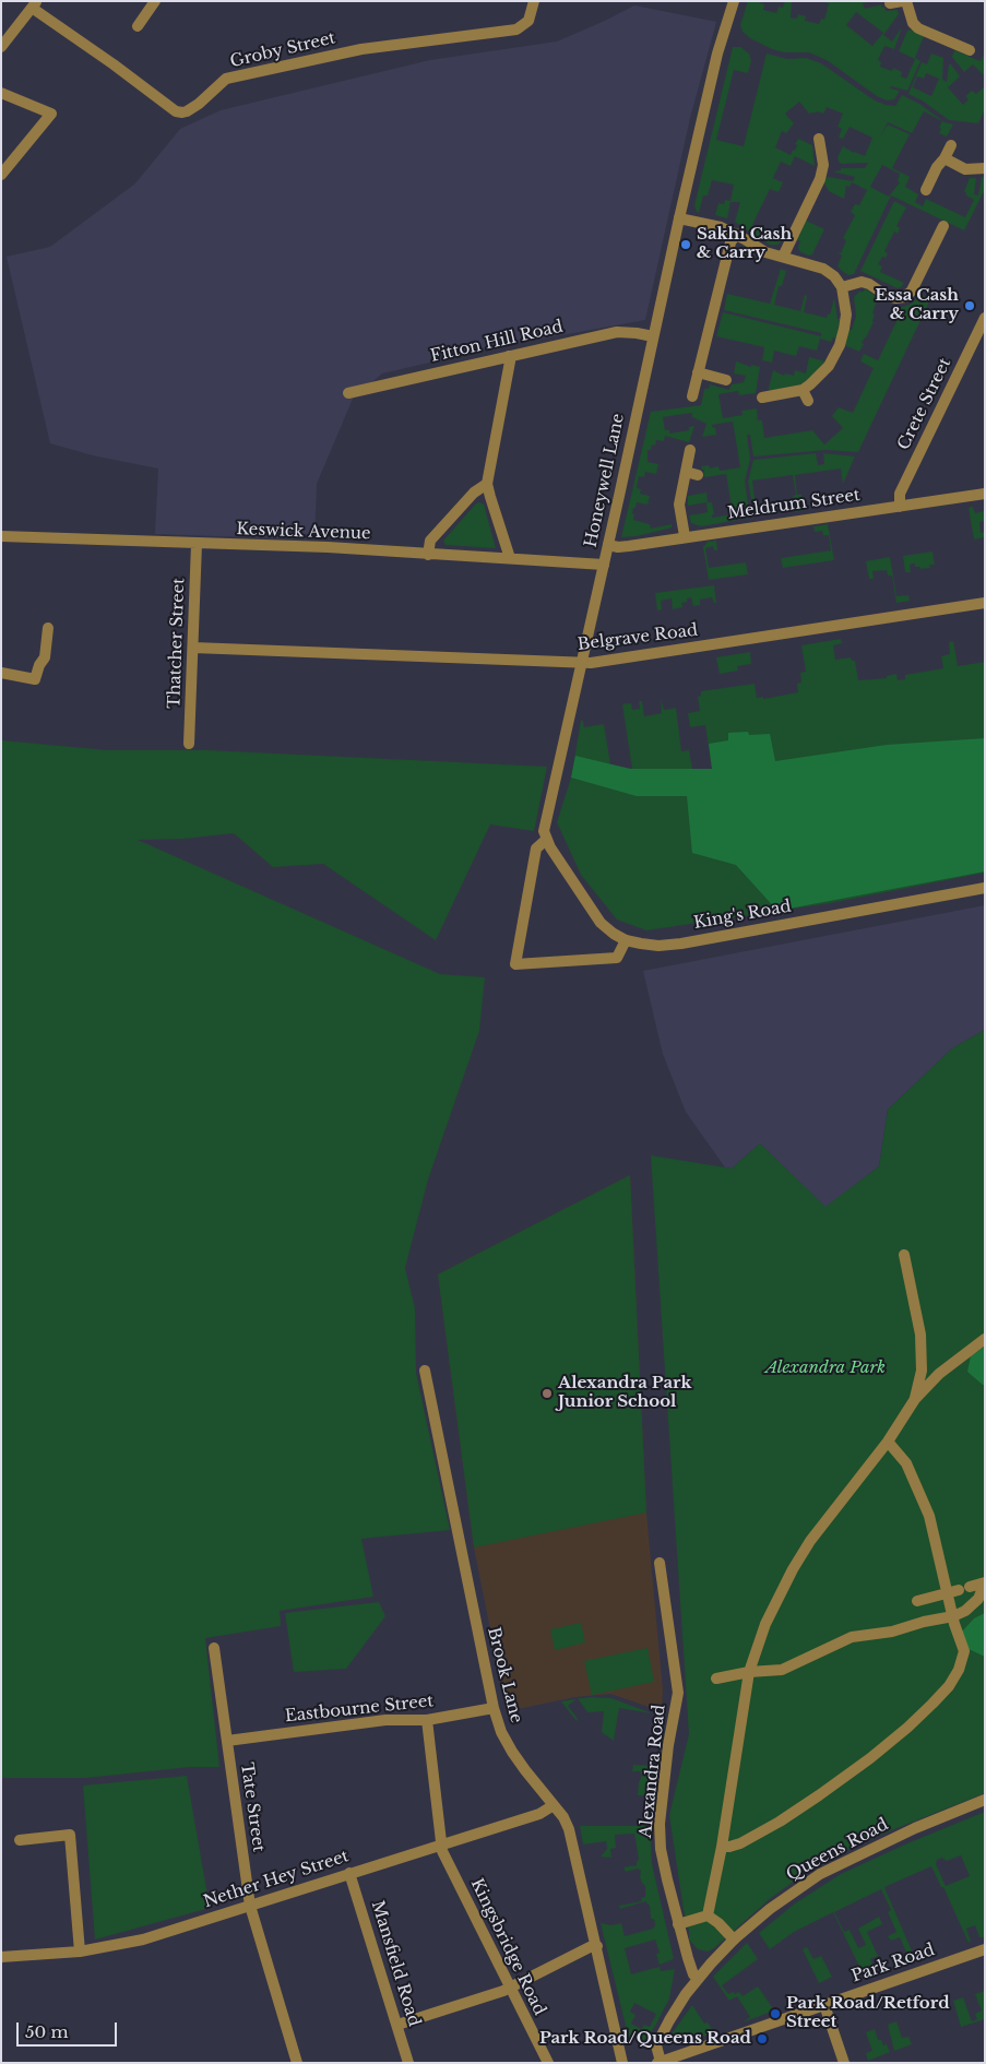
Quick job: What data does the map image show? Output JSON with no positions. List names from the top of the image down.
{
  "streets": {
    "street": [
      "Groby Street",
      "Fitton Hill Road",
      "Crete Street",
      "Honeywell Lane",
      "Meldrum Street",
      "Keswick Avenue",
      "Belgrave Road",
      "Thatcher Street",
      "King's Road",
      "Brook Lane",
      "Eastbourne Street",
      "Alexandra Road",
      "Tate Street",
      "Queens Road",
      "Nether Hey Street",
      "Kingsbridge Road",
      "Mansfield Road",
      "Park Road"
    ]
  },
  "crossings": [
    ["Fitton Hill Road", "Honeywell Lane"],
    ["Crete Street", "Meldrum Street"],
    ["Honeywell Lane", "Meldrum Street"],
    ["Honeywell Lane", "Keswick Avenue"],
    ["Honeywell Lane", "Belgrave Road"],
    ["Honeywell Lane", "King's Road"],
    ["Keswick Avenue", "Thatcher Street"],
    ["Belgrave Road", "Thatcher Street"],
    ["Brook Lane", "Eastbourne Street"],
    ["Brook Lane", "Nether Hey Street"],
    ["Eastbourne Street", "Tate Street"],
    ["Eastbourne Street", "Kingsbridge Road"],
    ["Alexandra Road", "Queens Road"],
    ["Tate Street", "Nether Hey Street"],
    ["Queens Road", "Park Road"],
    ["Nether Hey Street", "Kingsbridge Road"],
    ["Nether Hey Street", "Mansfield Road"]
  ],
  "parks": ["Alexandra Park"],
  "places": [
    "Sakhi Cash & Carry",
    "Essa Cash & Carry",
    "Alexandra Park Junior School",
    "Park Road/Retford Street",
    "Park Road/Queens Road"
  ],
  "scale_bar": "50 m"
}
